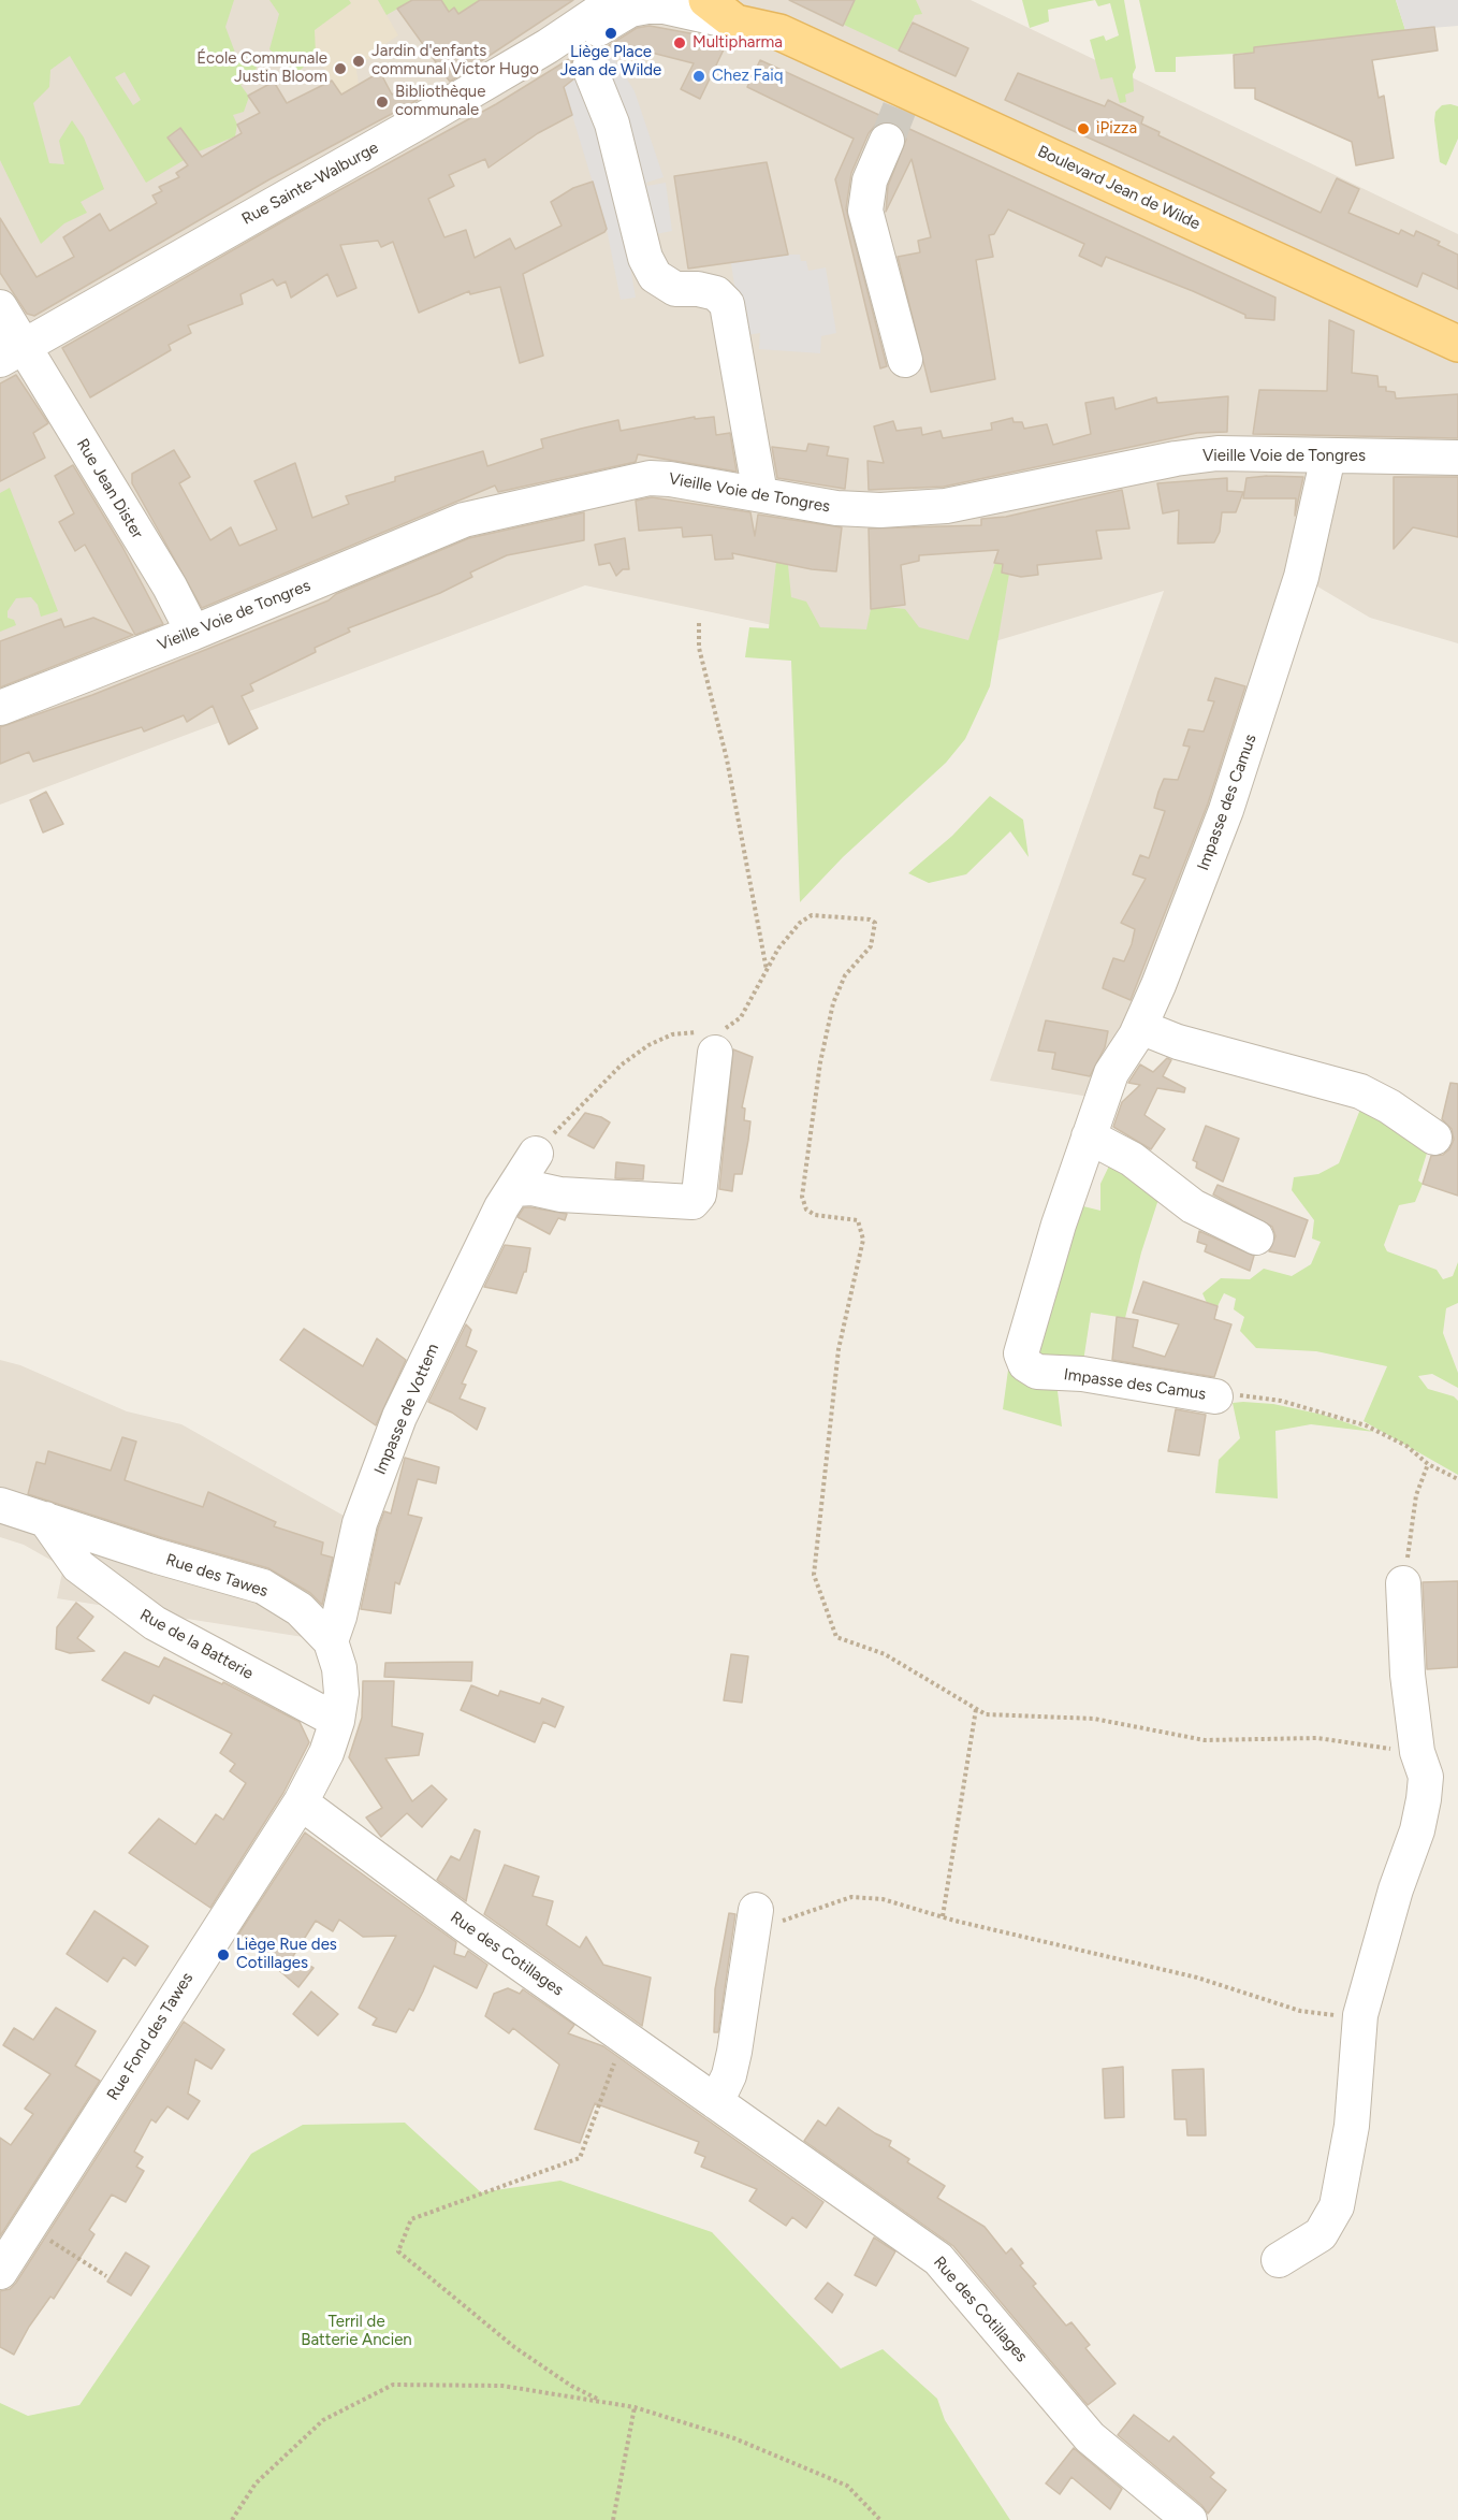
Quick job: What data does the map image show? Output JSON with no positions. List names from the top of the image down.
{
  "streets": {
    "main road": ["Boulevard Jean de Wilde"],
    "street": [
      "Rue Sainte-Walburge",
      "Vieille Voie de Tongres",
      "Rue Jean Dister",
      "Impasse des Camus",
      "Impasse de Vottem",
      "Rue des Tawes",
      "Rue de la Batterie",
      "Rue des Cotillages",
      "Rue Fond des Tawes"
    ]
  },
  "crossings": [
    ["Rue Sainte-Walburge", "Rue Jean Dister"],
    ["Vieille Voie de Tongres", "Rue Jean Dister"],
    ["Vieille Voie de Tongres", "Impasse des Camus"],
    ["Impasse de Vottem", "Rue des Tawes"],
    ["Rue des Tawes", "Rue de la Batterie"],
    ["Rue des Tawes", "Rue des Cotillages"],
    ["Rue des Tawes", "Rue Fond des Tawes"],
    ["Rue des Cotillages", "Rue Fond des Tawes"]
  ],
  "parks": ["Terril de Batterie Ancien"],
  "places": [
    "Liège Place Jean de Wilde",
    "Multipharma",
    "Jardin d'enfants communal Victor Hugo",
    "École Communale Justin Bloom",
    "Chez Faiq",
    "Bibliothèque communale",
    "iPizza",
    "Liège Rue des Cotillages"
  ]
}
